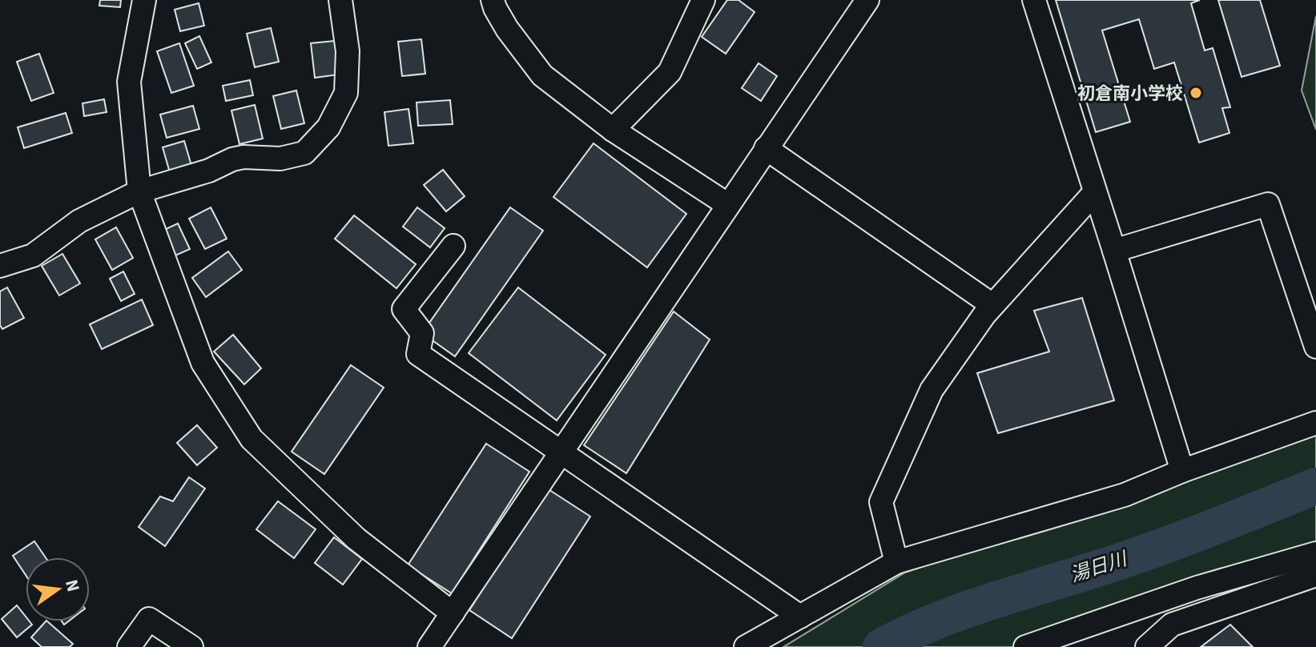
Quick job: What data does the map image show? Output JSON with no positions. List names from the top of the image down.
{
  "water": ["湯日川"],
  "places": ["初倉南小学校"],
  "north": "right"
}
